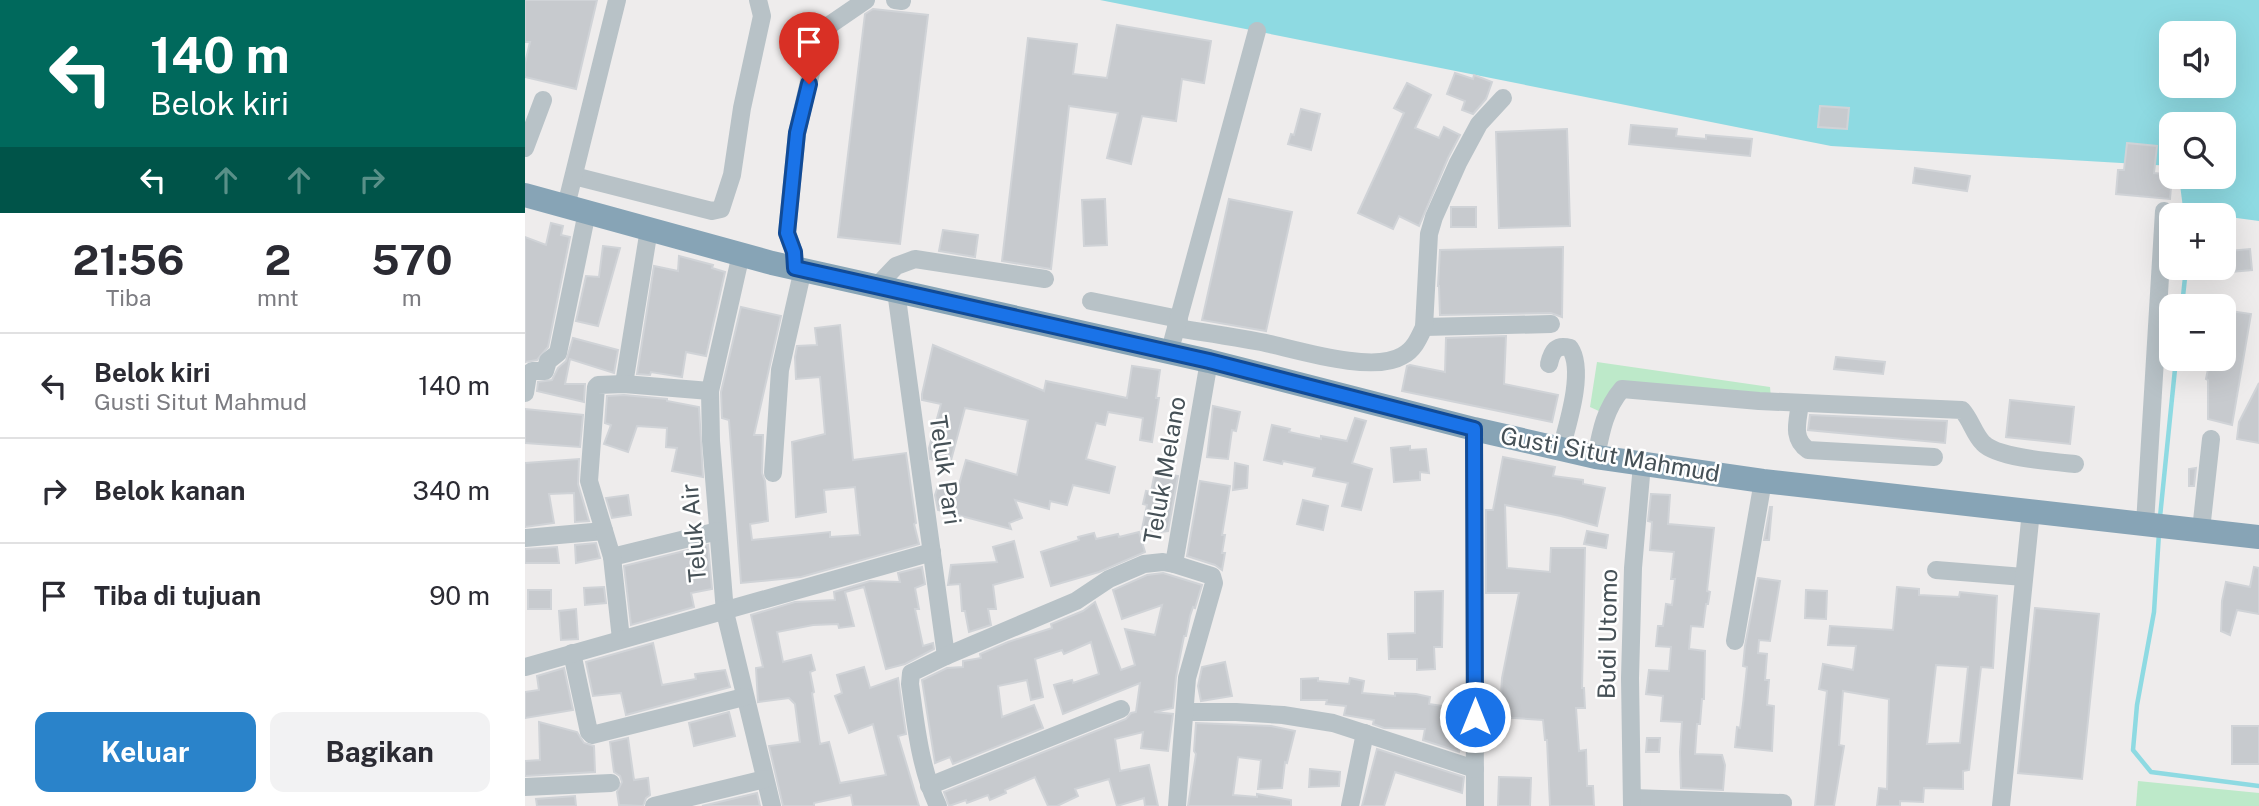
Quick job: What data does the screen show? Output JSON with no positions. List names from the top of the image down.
{
  "streets": {
    "highway": ["Gusti Situt Mahmud"],
    "street": [
      "Teluk Pari",
      "Teluk Melano",
      "Teluk Air",
      "Budi Utomo"
    ]
  },
  "crossings": [
    ["Gusti Situt Mahmud", "Teluk Pari"],
    ["Gusti Situt Mahmud", "Teluk Melano"],
    ["Gusti Situt Mahmud", "Teluk Air"],
    ["Gusti Situt Mahmud", "Budi Utomo"]
  ],
  "page": {
    "turn": ["140 m", "Belok kiri"],
    "map_buttons": ["+", "−"],
    "eta": [
      "21:56",
      "Tiba",
      "2",
      "mnt",
      "570",
      "m"
    ],
    "list": [
      {
        "name": "Belok kiri",
        "note": "Gusti Situt Mahmud",
        "value": "140 m"
      },
      {
        "name": "Belok kanan",
        "value": "340 m"
      },
      {
        "name": "Tiba di tujuan",
        "value": "90 m"
      }
    ],
    "buttons": ["Keluar", "Bagikan"]
  }
}
